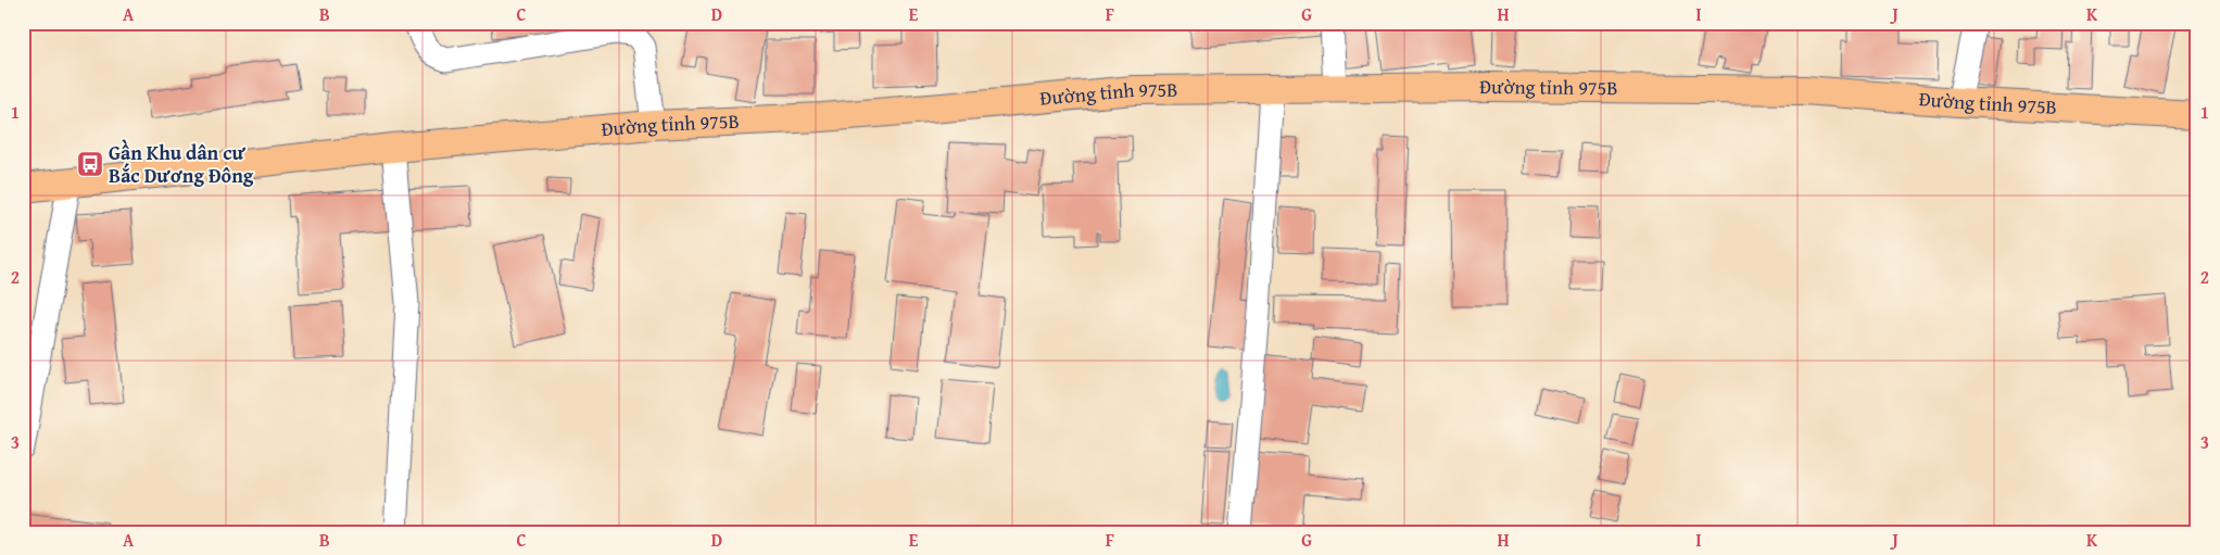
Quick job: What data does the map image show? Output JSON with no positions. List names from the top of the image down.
{
  "streets": {
    "main road": ["Đường tỉnh 975B"]
  },
  "places": {
    "bus stop": ["Gần Khu dân cư Bắc Dương Đông"]
  },
  "grid": {
    "columns": [
      "A",
      "B",
      "C",
      "D",
      "E",
      "F",
      "G",
      "H",
      "I",
      "J",
      "K"
    ],
    "rows": ["1", "2", "3"]
  }
}
